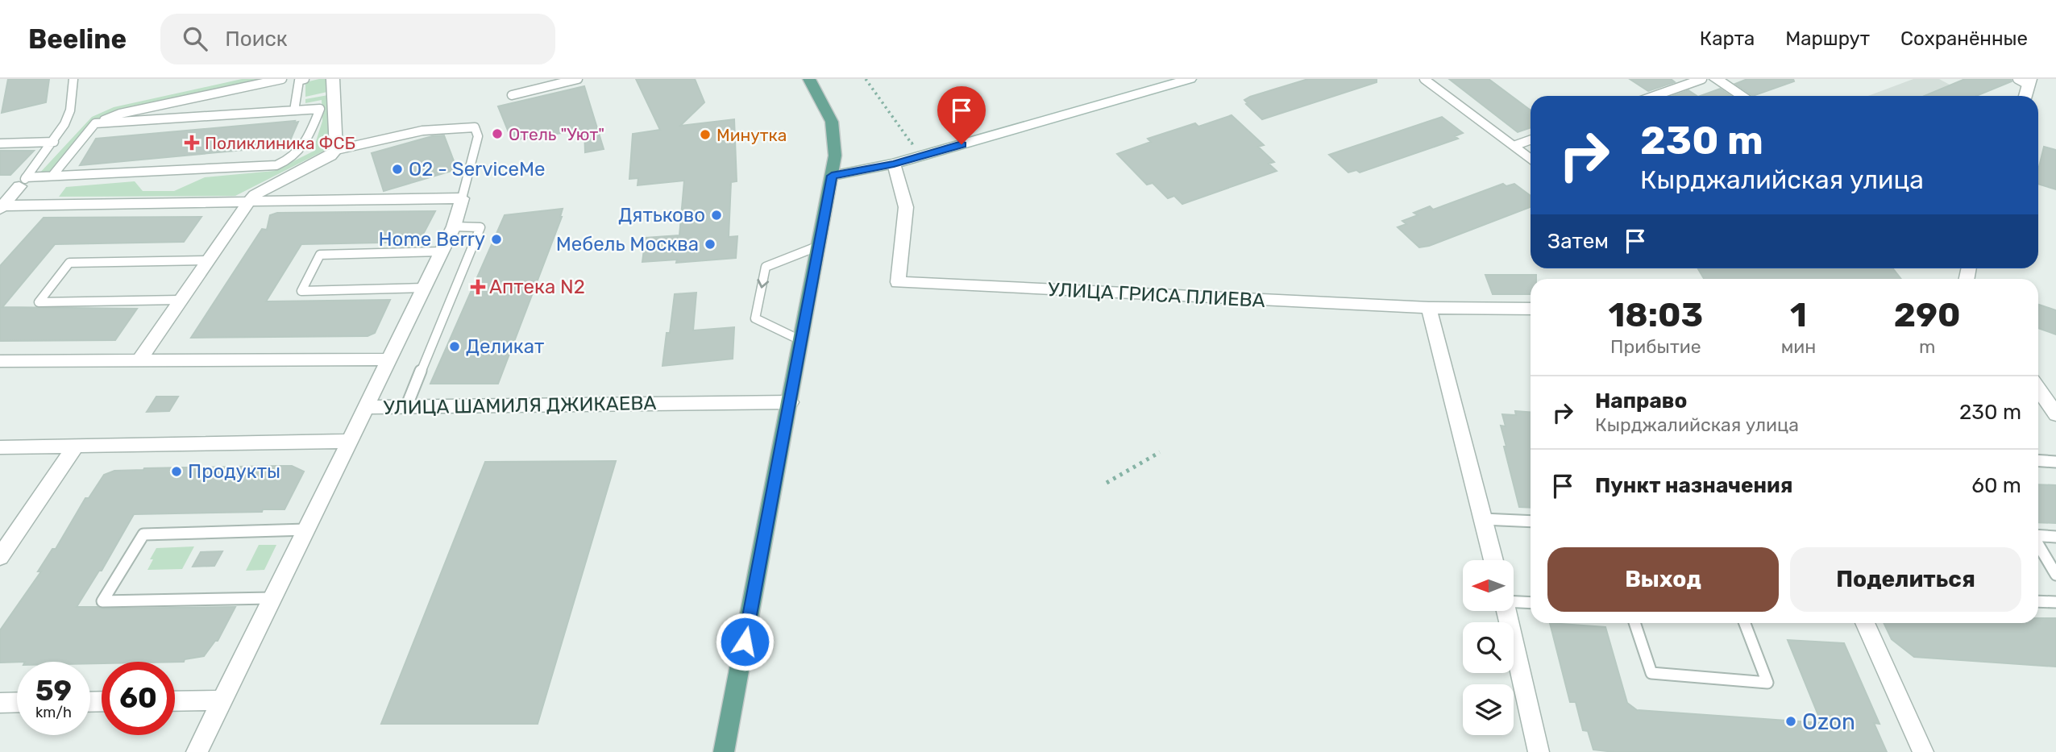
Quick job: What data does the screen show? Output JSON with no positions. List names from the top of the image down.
{
  "streets": {
    "street": ["УЛИЦА ГРИСА ПЛИЕВА", "УЛИЦА ШАМИЛЯ ДЖИКАЕВА"]
  },
  "places": {
    "other": [
      "Отель \"Уют\"",
      "Минутка",
      "О2 - ServiceMe",
      "Дятьково",
      "Home Berry",
      "Мебель Москва",
      "Деликат",
      "Продукты",
      "Ozon"
    ],
    "health": ["Поликлиника ФСБ", "Аптека N2"]
  },
  "north": "left",
  "page": {
    "header": "Beeline",
    "search": "Поиск",
    "nav": ["Карта", "Маршрут", "Сохранённые"],
    "turn": ["230 m", "Кырджалийская улица"],
    "then": "Затем",
    "eta": [
      "18:03",
      "Прибытие",
      "1",
      "мин",
      "290",
      "m"
    ],
    "list": [
      {
        "name": "Направо",
        "note": "Кырджалийская улица",
        "value": "230 m"
      },
      {
        "name": "Пункт назначения",
        "value": "60 m"
      }
    ],
    "buttons": ["Выход", "Поделиться"],
    "speed": "59 km/h",
    "limit": "60"
  }
}
